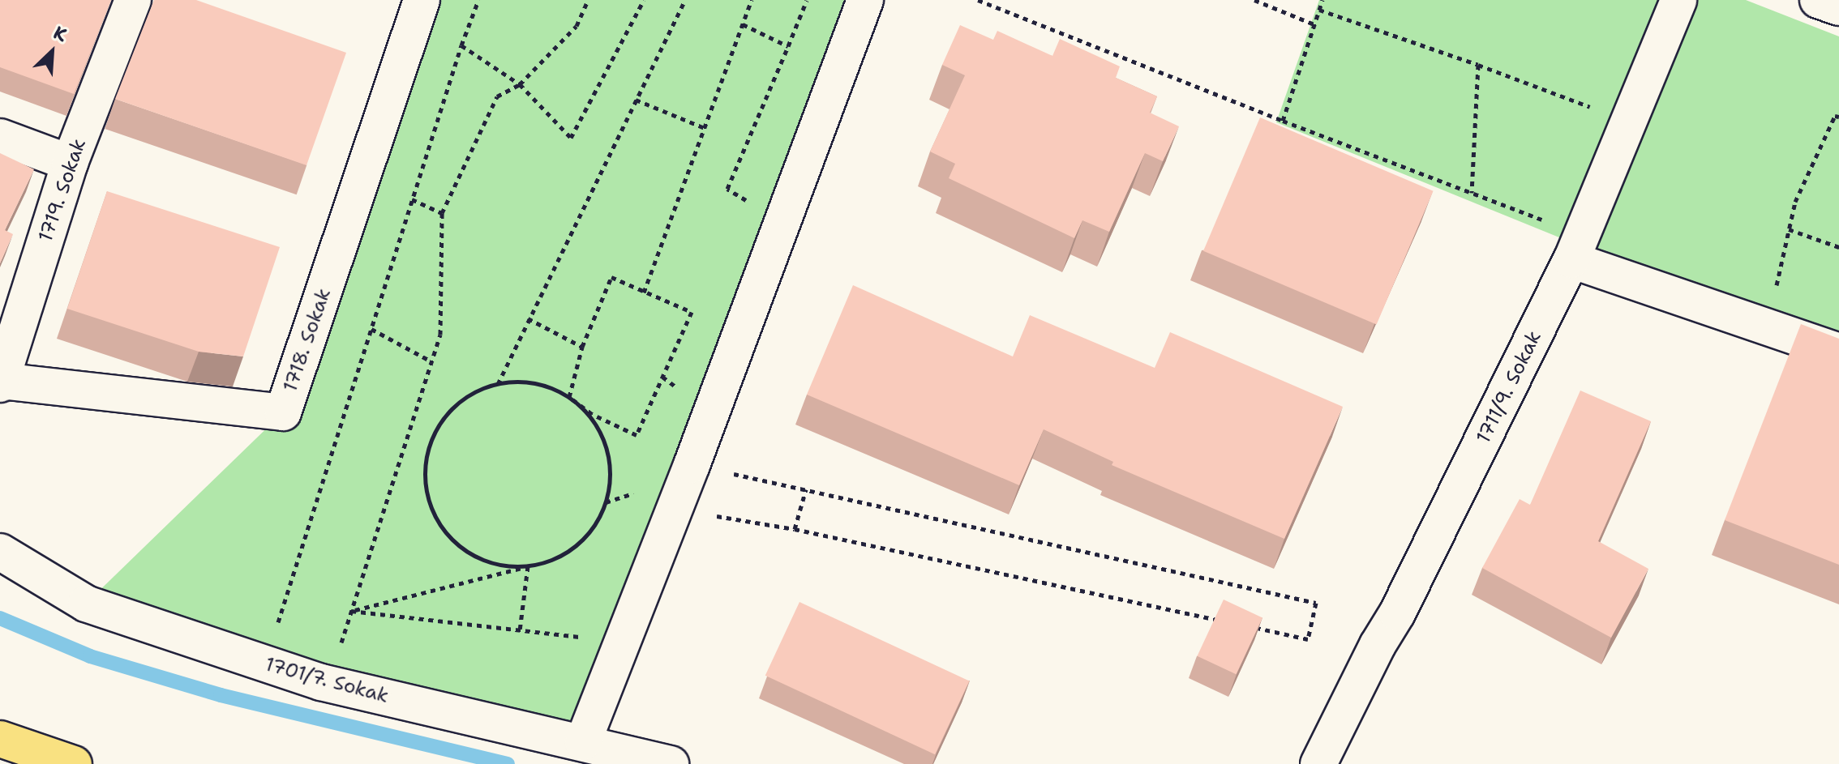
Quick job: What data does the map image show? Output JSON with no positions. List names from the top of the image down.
{
  "streets": {
    "street": [
      "1719. Sokak",
      "1718. Sokak",
      "1711/9. Sokak",
      "1701/7. Sokak"
    ]
  },
  "crossings": [
    ["1719. Sokak", "1718. Sokak"]
  ],
  "north": "top right"
}
